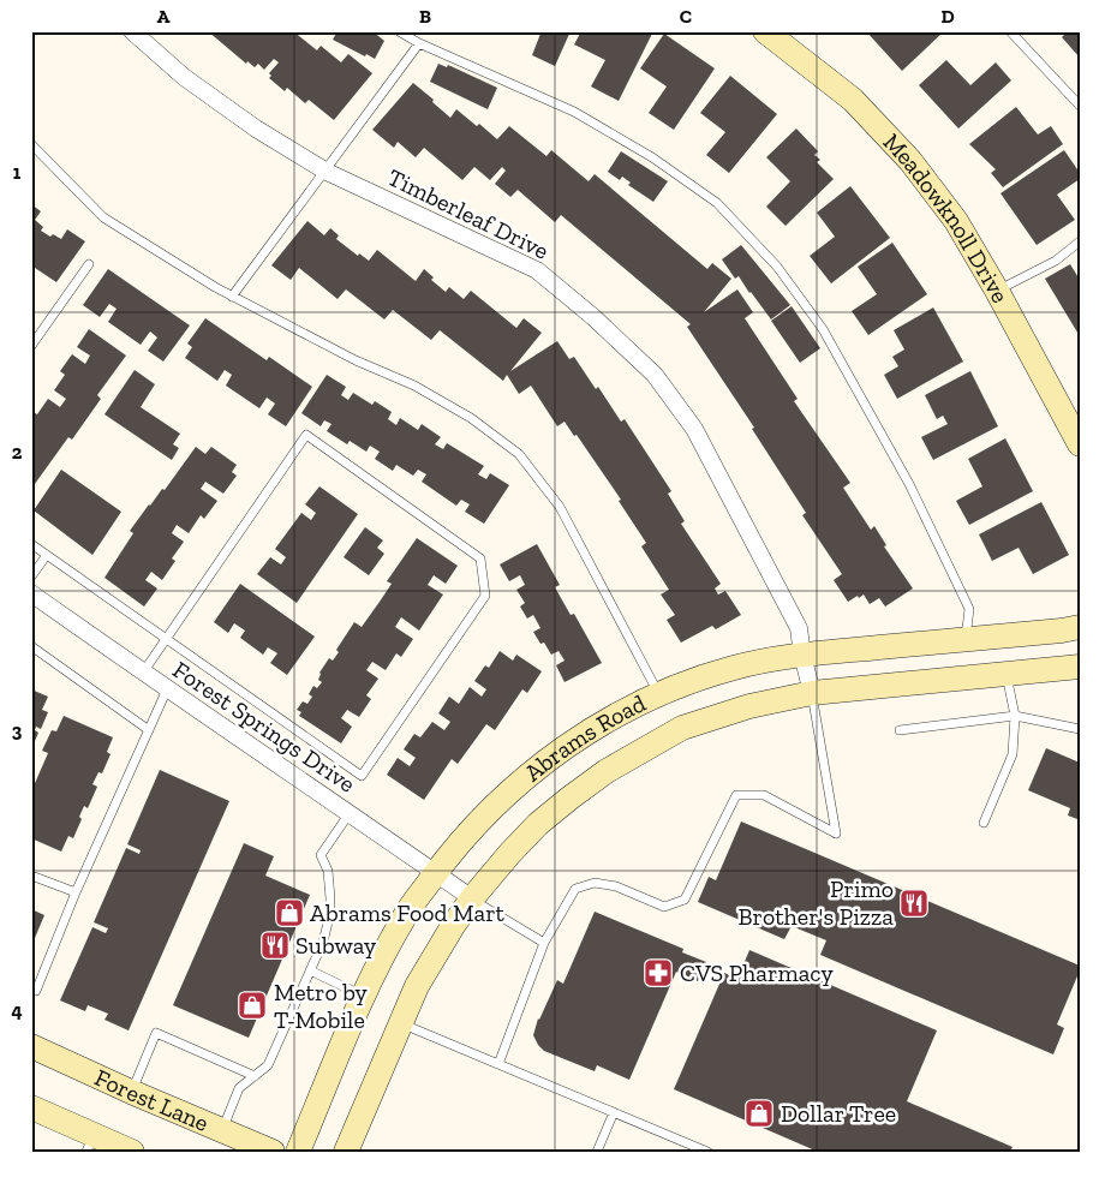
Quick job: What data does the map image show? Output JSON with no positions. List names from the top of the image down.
{
  "streets": {
    "main road": ["Meadowknoll Drive", "Abrams Road", "Forest Lane"],
    "street": ["Timberleaf Drive", "Forest Springs Drive"]
  },
  "crossings": [
    ["Timberleaf Drive", "Abrams Road"],
    ["Forest Springs Drive", "Abrams Road"]
  ],
  "places": {
    "restaurant": ["Primo Brother's Pizza", "Subway"],
    "shop": ["Abrams Food Mart", "Metro by T-Mobile", "Dollar Tree"],
    "pharmacy": ["CVS Pharmacy"]
  },
  "grid": {
    "columns": [
      "A",
      "B",
      "C",
      "D"
    ],
    "rows": [
      "1",
      "2",
      "3",
      "4"
    ]
  }
}
